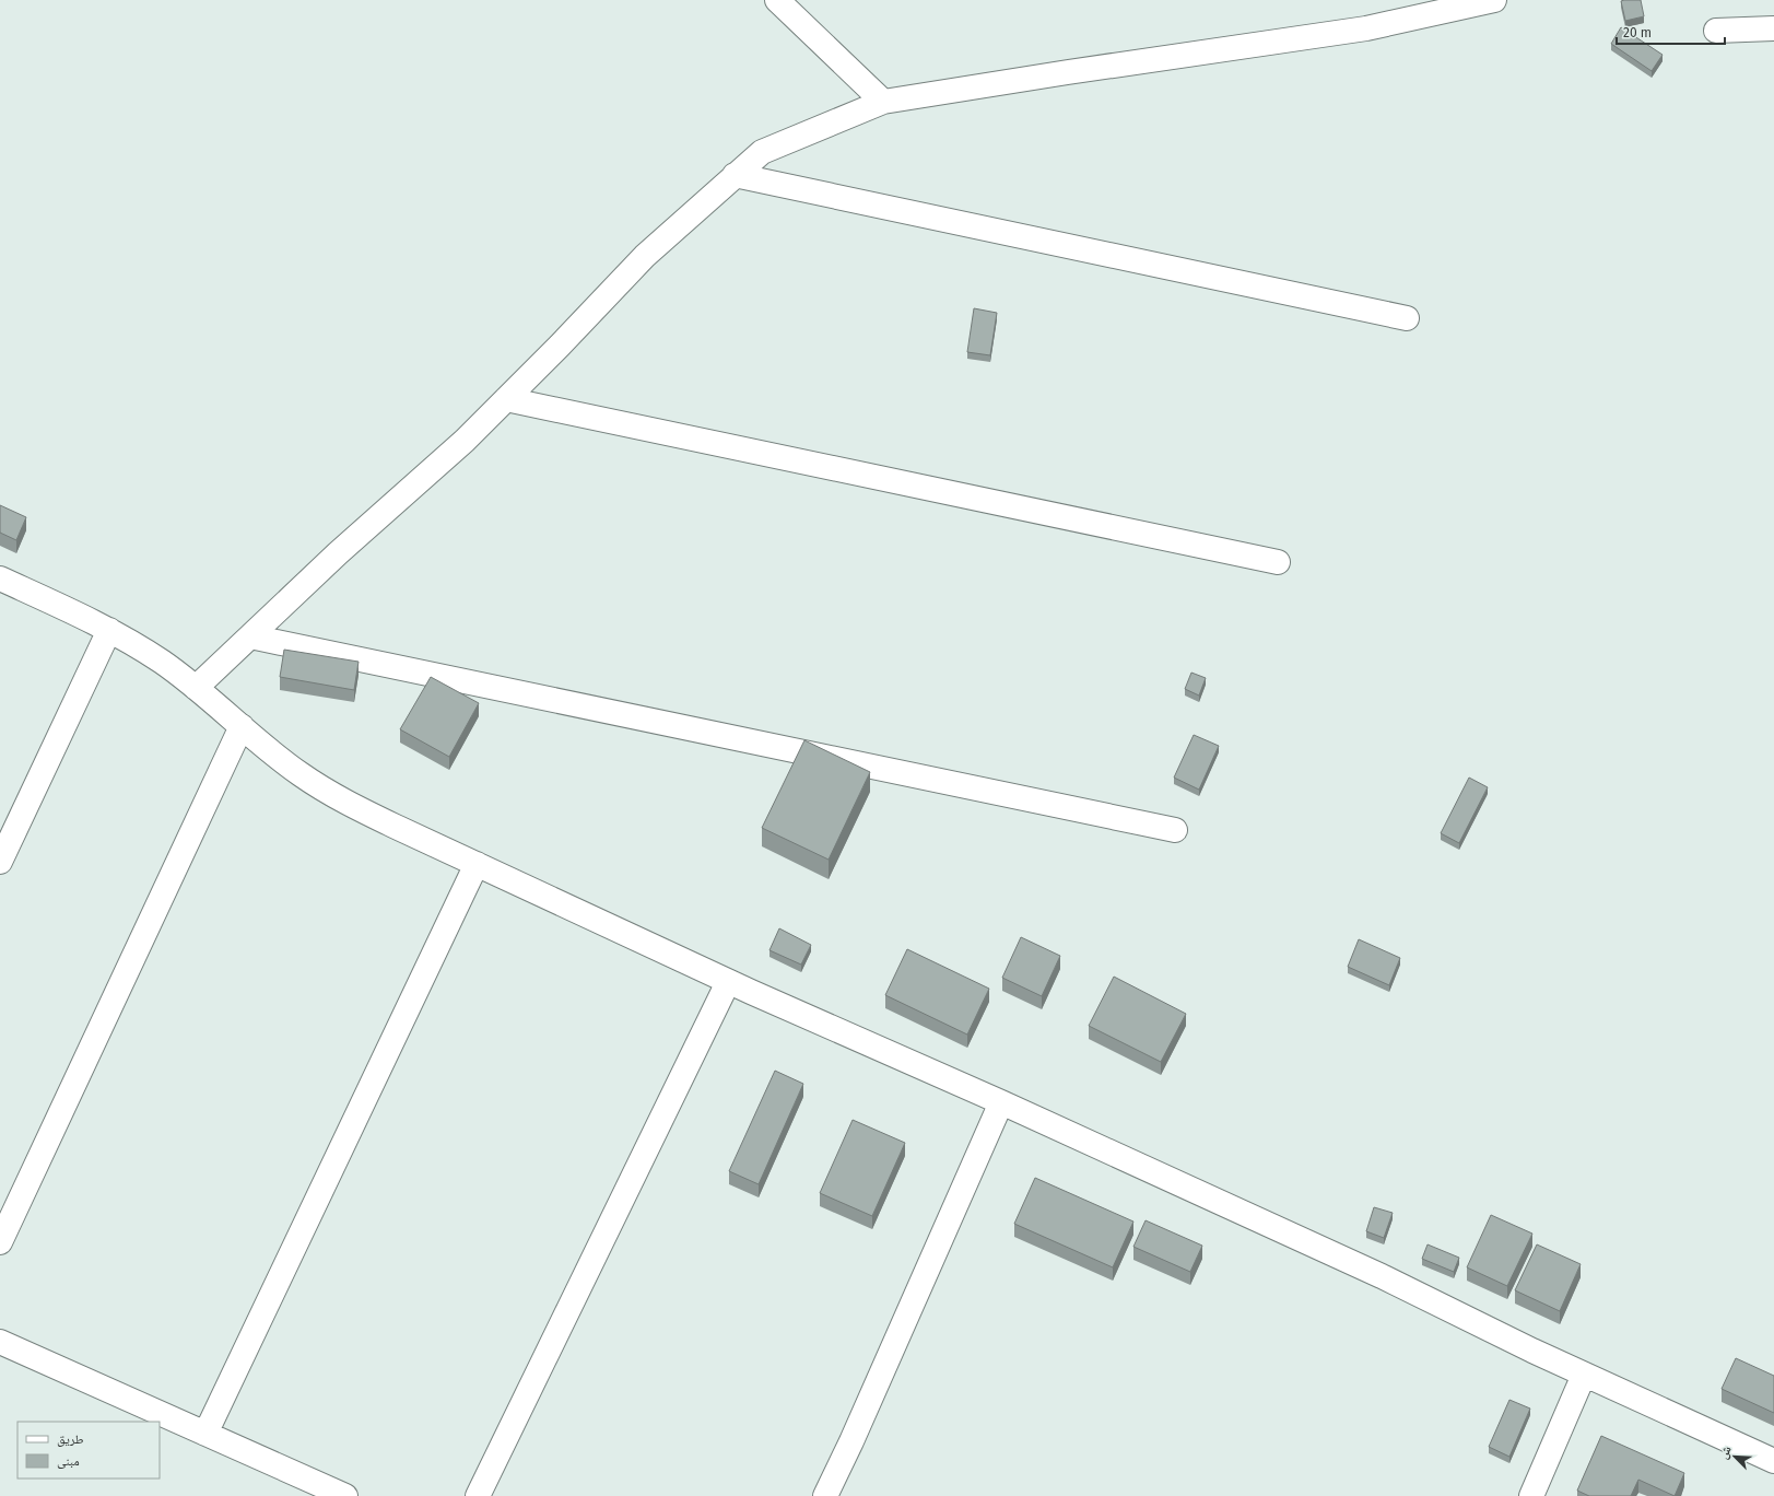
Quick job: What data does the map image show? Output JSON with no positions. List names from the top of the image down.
{
  "legend": ["طريق", "مبنى"],
  "scale_bar": "20 m",
  "north": "top left"
}
